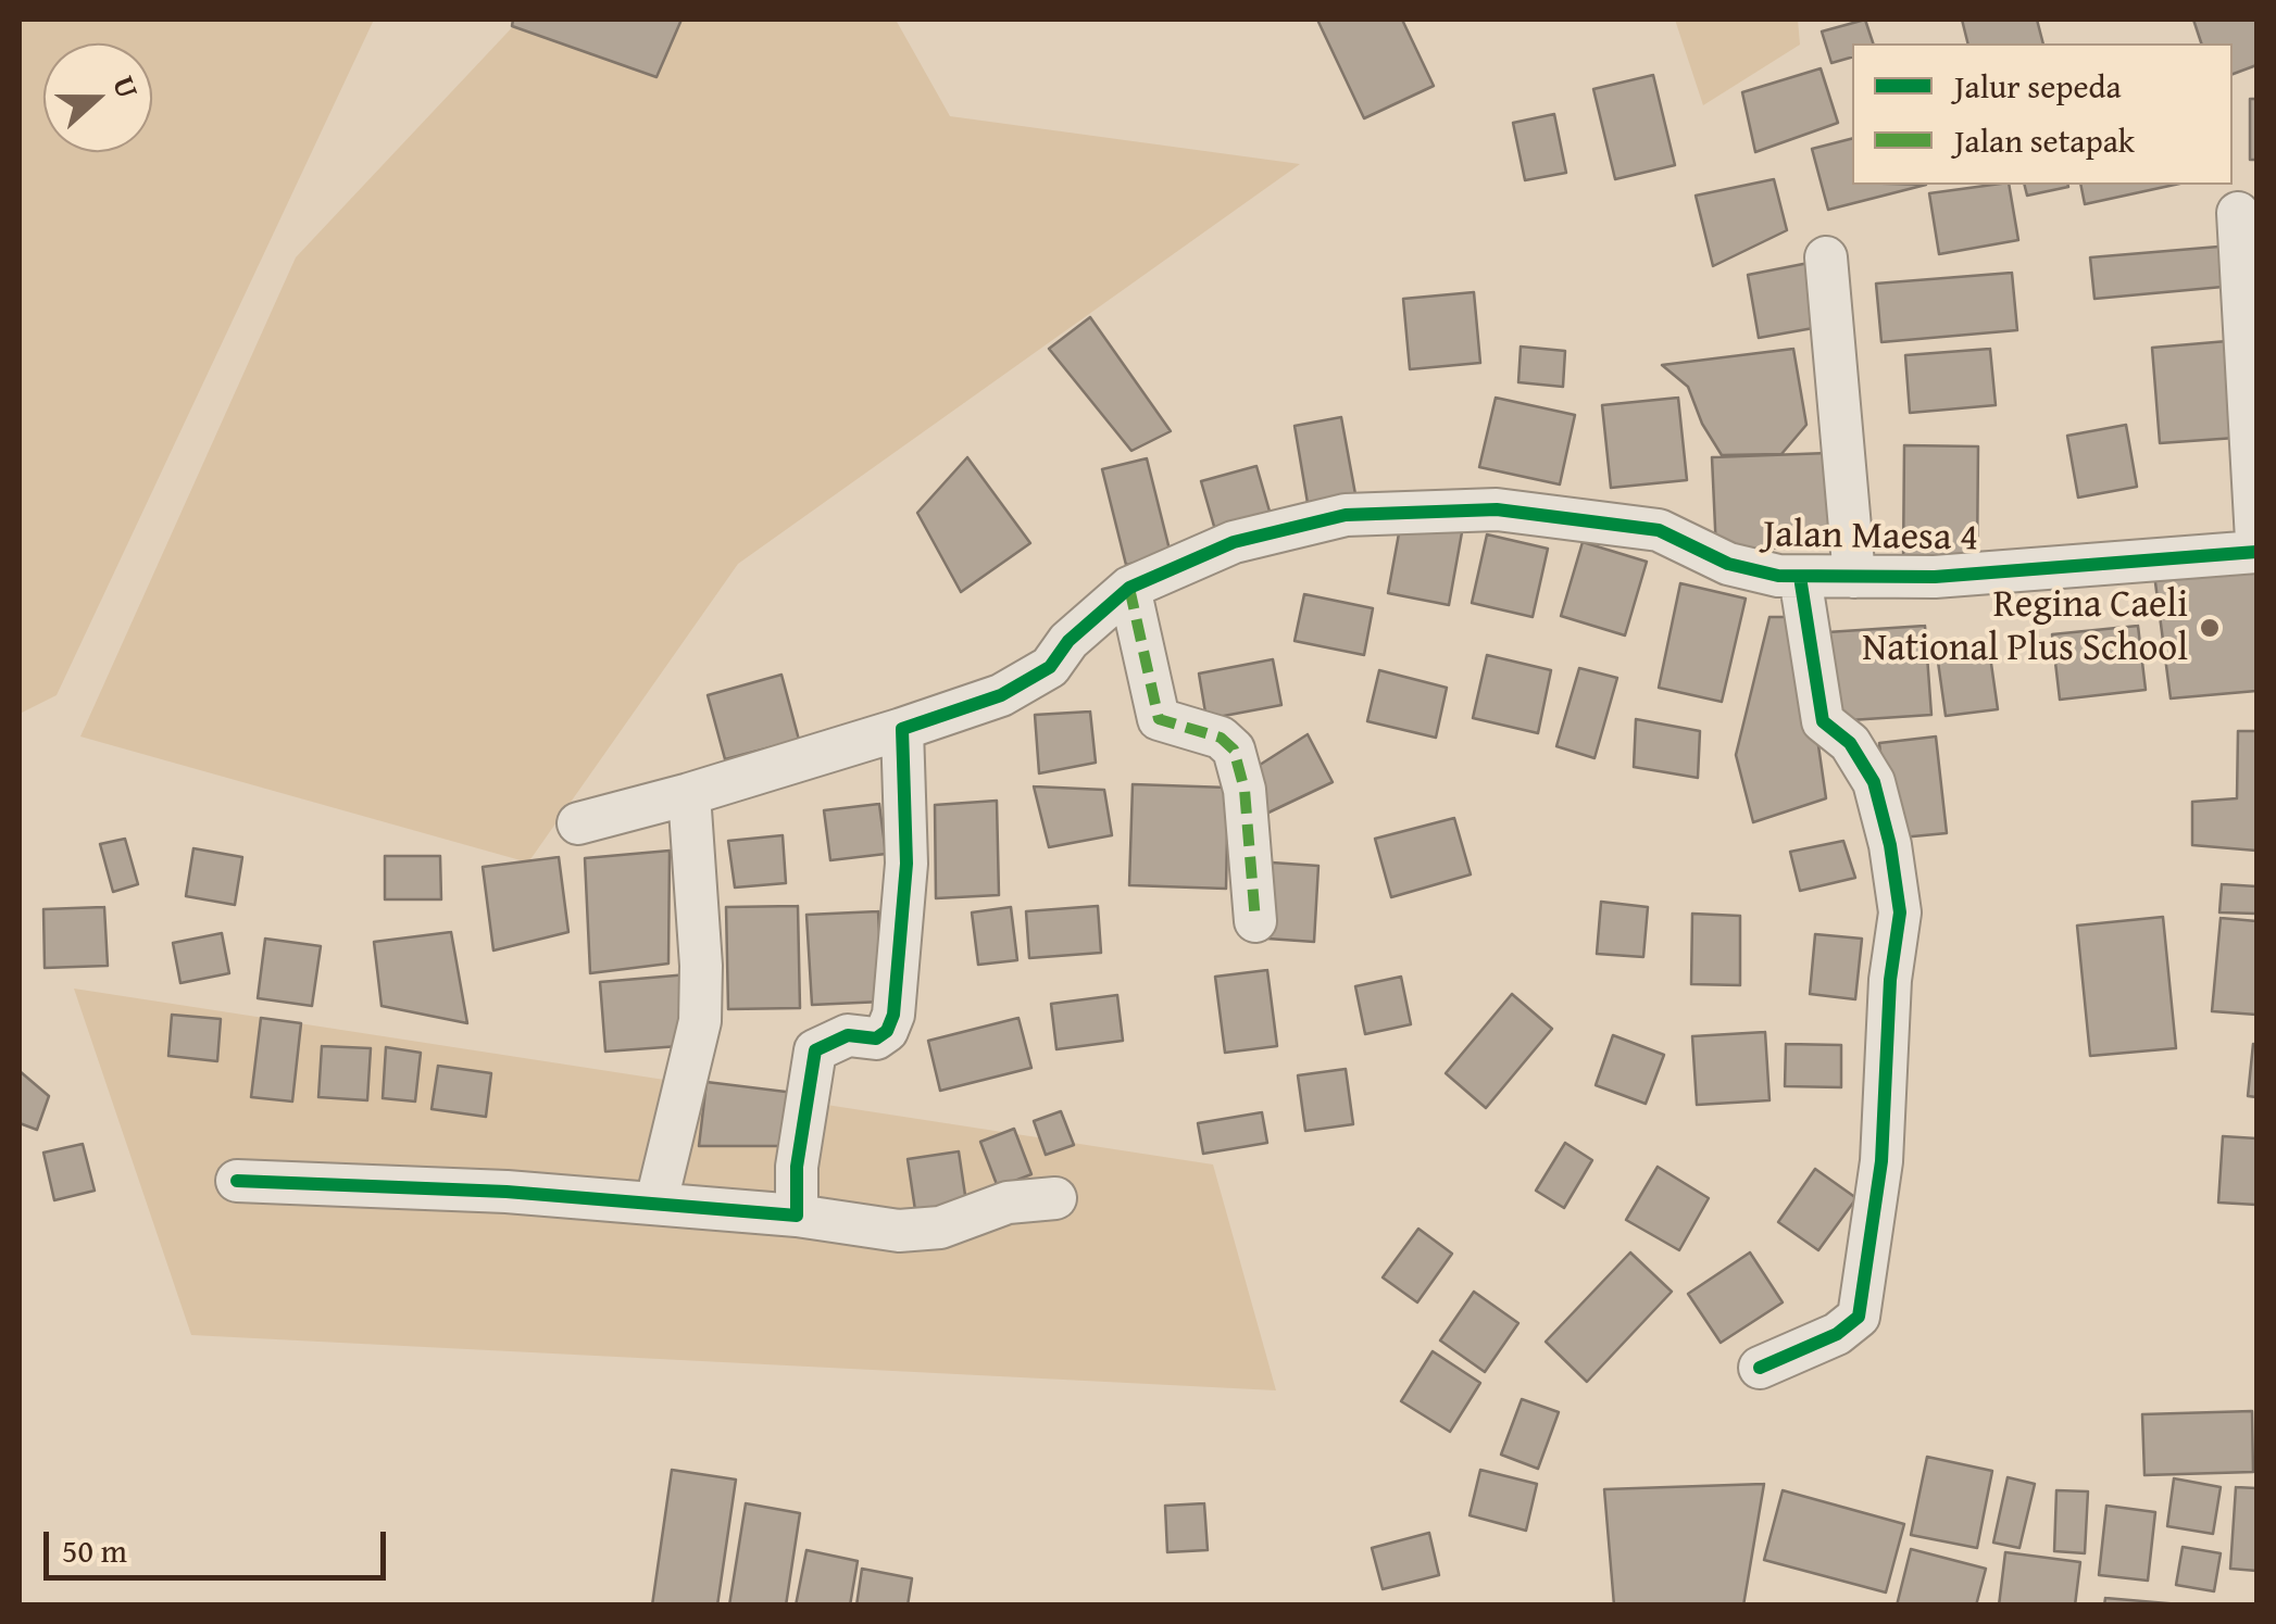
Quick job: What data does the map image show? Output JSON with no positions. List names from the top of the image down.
{
  "streets": {
    "street": ["Jalan Maesa 4"]
  },
  "places": ["Regina Caeli National Plus School"],
  "legend": ["Jalur sepeda", "Jalan setapak"],
  "scale_bar": "50 m",
  "north": "right"
}
